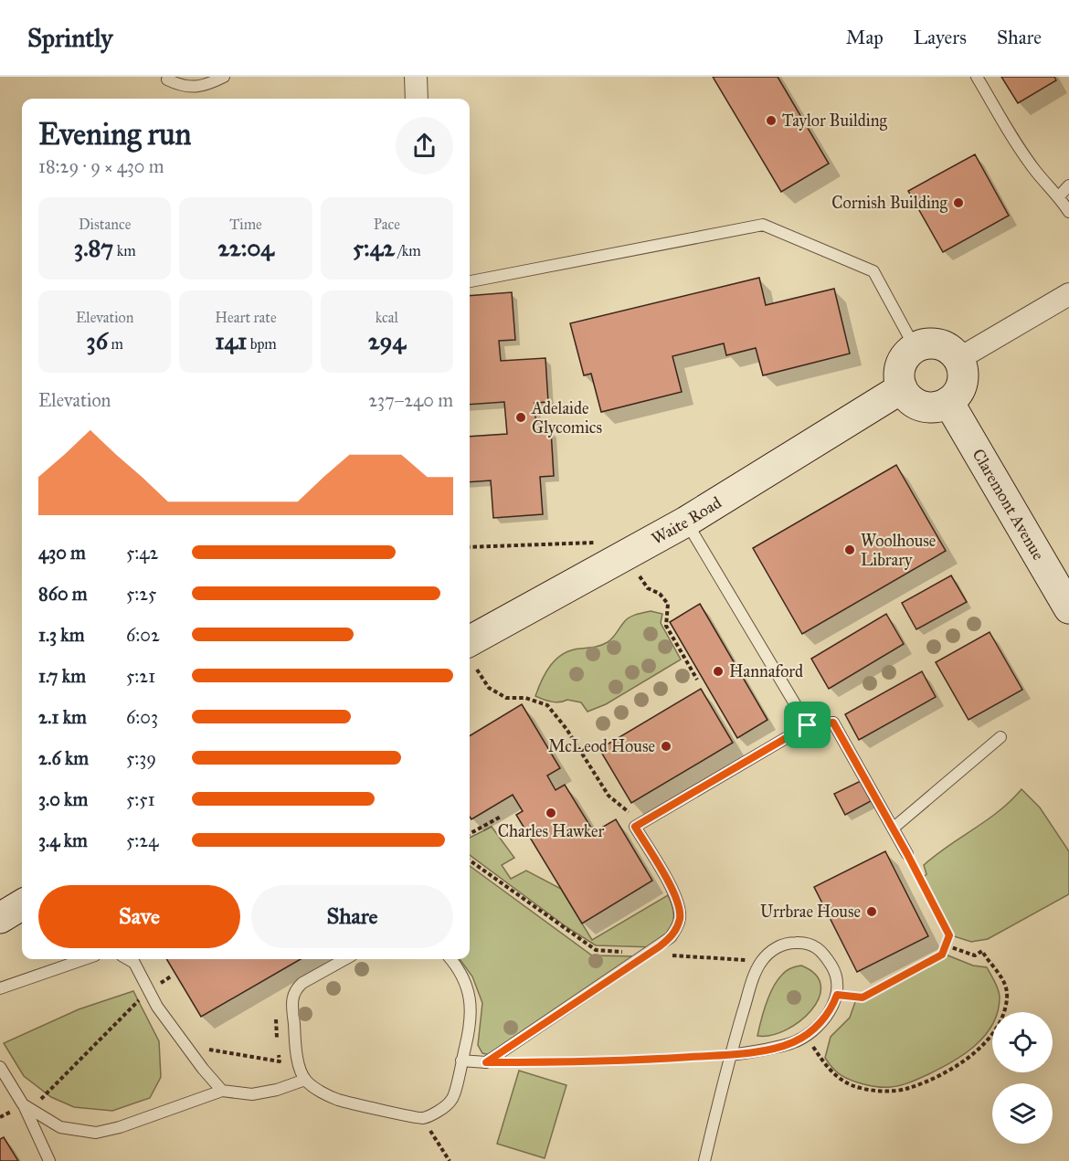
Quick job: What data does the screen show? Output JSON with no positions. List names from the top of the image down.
{
  "streets": {
    "street": ["Claremont Avenue", "Waite Road"]
  },
  "crossings": [
    ["Claremont Avenue", "Waite Road"]
  ],
  "places": [
    "Taylor Building",
    "Cornish Building",
    "Adelaide Glycomics",
    "Woolhouse Library",
    "Hannaford",
    "McLeod House",
    "Charles Hawker",
    "Urrbrae House"
  ],
  "page": {
    "header": "Sprintly",
    "nav": ["Map", "Layers", "Share"],
    "heading": ["Evening run", "18:29 · 9 × 430 m"],
    "stats": [
      ["Distance", "3.87 km"],
      ["Time", "22:04"],
      ["Pace", "5:42 /km"],
      ["Elevation", "36 m"],
      ["Heart rate", "141 bpm"],
      ["kcal", "294"]
    ],
    "chart": ["Elevation", "237–240 m"],
    "list": [
      {
        "name": "430 m",
        "note": "5:42"
      },
      {
        "name": "860 m",
        "note": "5:25"
      },
      {
        "name": "1.3 km",
        "note": "6:02"
      },
      {
        "name": "1.7 km",
        "note": "5:21"
      },
      {
        "name": "2.1 km",
        "note": "6:03"
      },
      {
        "name": "2.6 km",
        "note": "5:39"
      },
      {
        "name": "3.0 km",
        "note": "5:51"
      },
      {
        "name": "3.4 km",
        "note": "5:24"
      }
    ],
    "buttons": ["Save", "Share"]
  }
}
